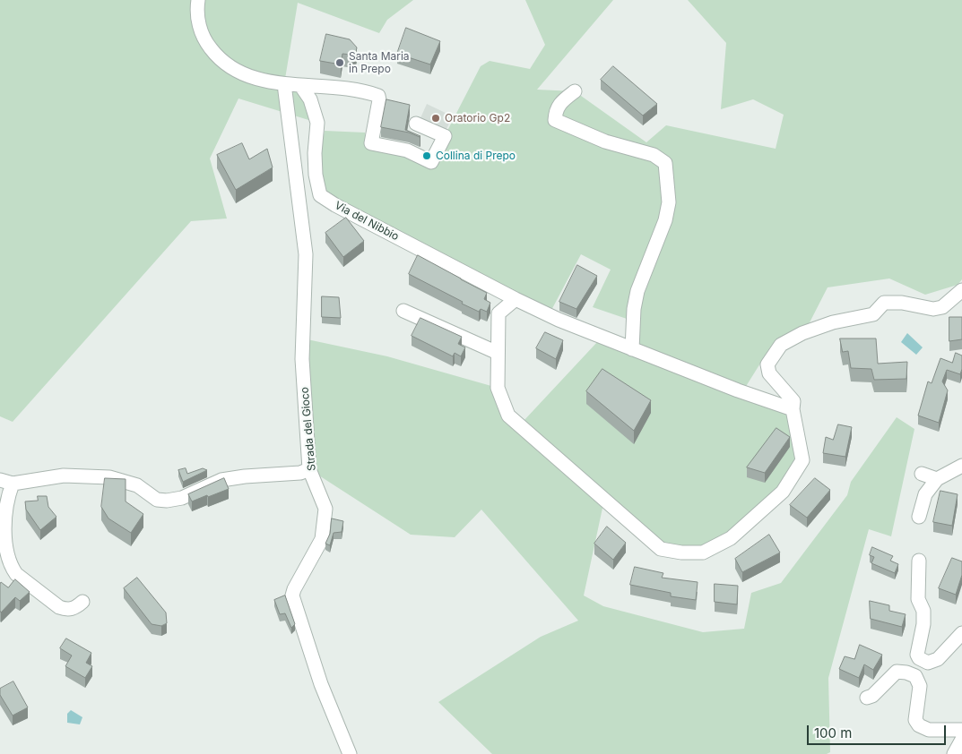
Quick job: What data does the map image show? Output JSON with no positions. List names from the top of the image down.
{
  "streets": {
    "street": ["Via del Nibbio", "Strada del Gioco"]
  },
  "places": ["Santa Maria in Prepo", "Oratorio Gp2", "Collina di Prepo"],
  "scale_bar": "100 m"
}
